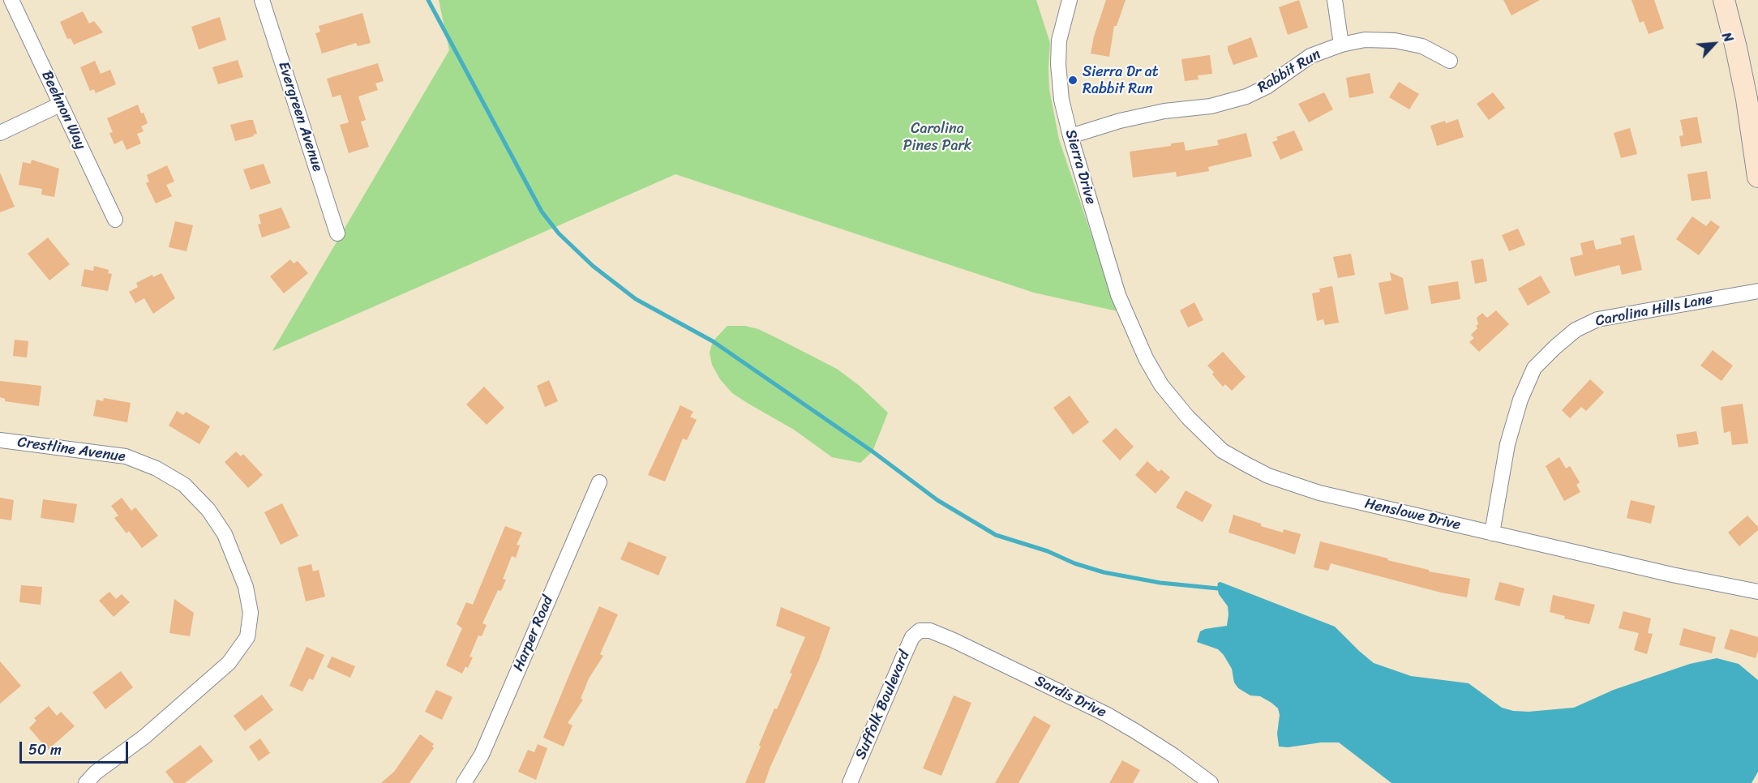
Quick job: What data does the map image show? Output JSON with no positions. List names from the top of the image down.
{
  "streets": {
    "street": [
      "Rabbit Run",
      "Beehnon Way",
      "Evergreen Avenue",
      "Sierra Drive",
      "Carolina Hills Lane",
      "Crestline Avenue",
      "Henslowe Drive",
      "Harper Road",
      "Sardis Drive",
      "Suffolk Boulevard"
    ]
  },
  "crossings": [
    ["Rabbit Run", "Sierra Drive"],
    ["Sierra Drive", "Henslowe Drive"],
    ["Carolina Hills Lane", "Henslowe Drive"],
    ["Sardis Drive", "Suffolk Boulevard"]
  ],
  "parks": ["Carolina Pines Park"],
  "places": ["Sierra Dr at Rabbit Run"],
  "scale_bar": "50 m",
  "north": "top right"
}
